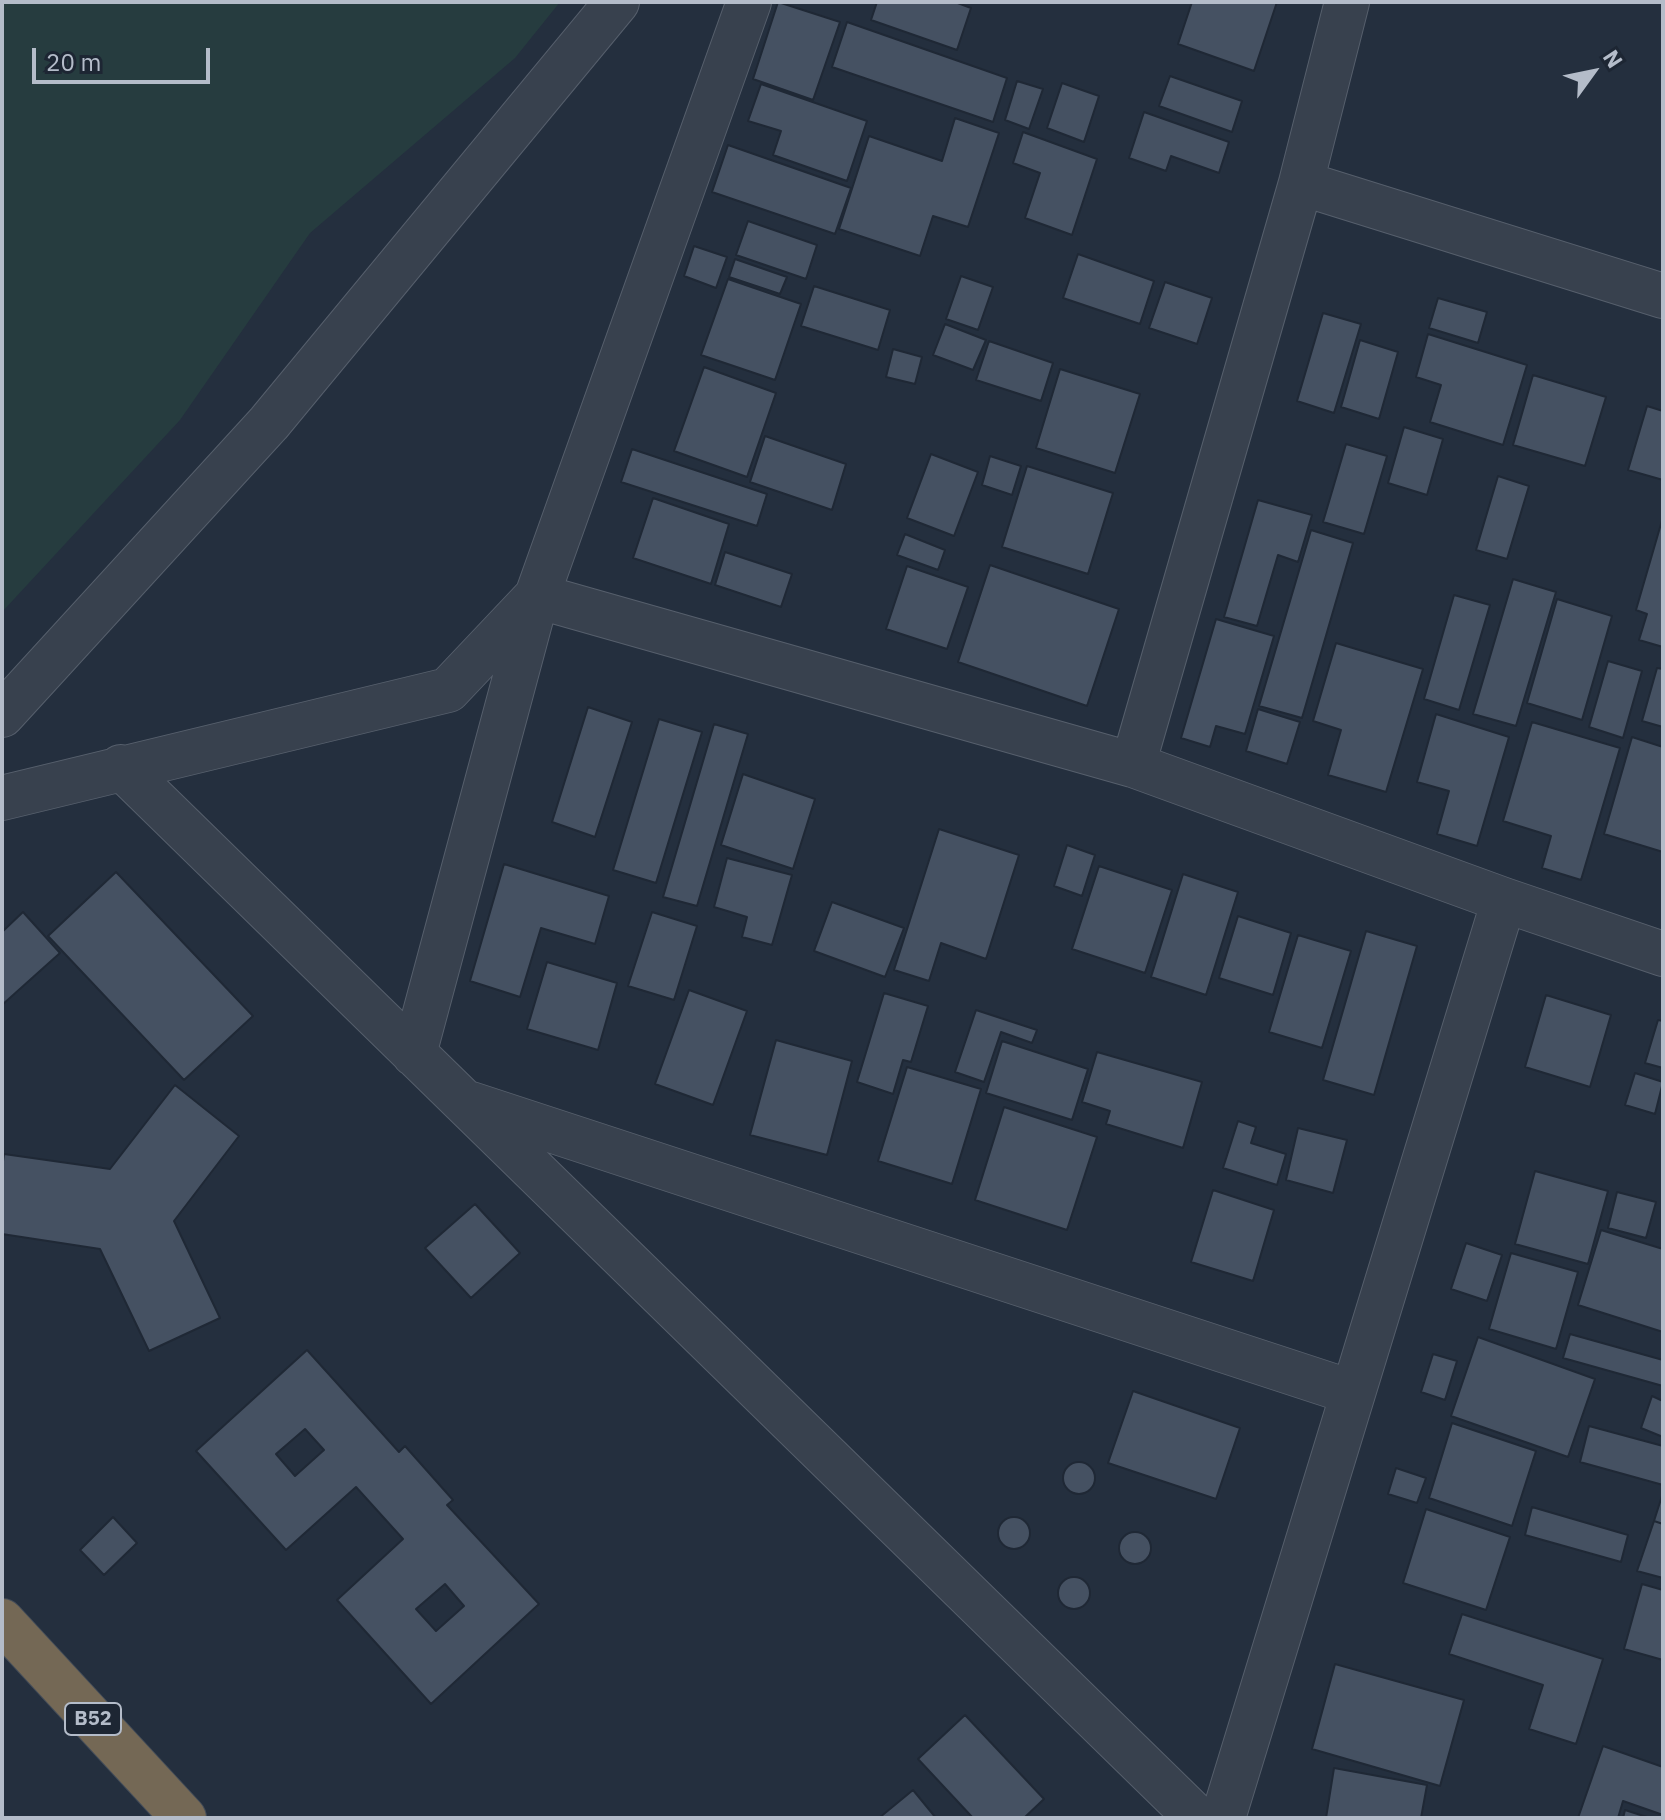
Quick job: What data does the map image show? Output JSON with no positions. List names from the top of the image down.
{
  "streets": {
    "highway": ["B52"]
  },
  "scale_bar": "20 m",
  "north": "top right"
}
